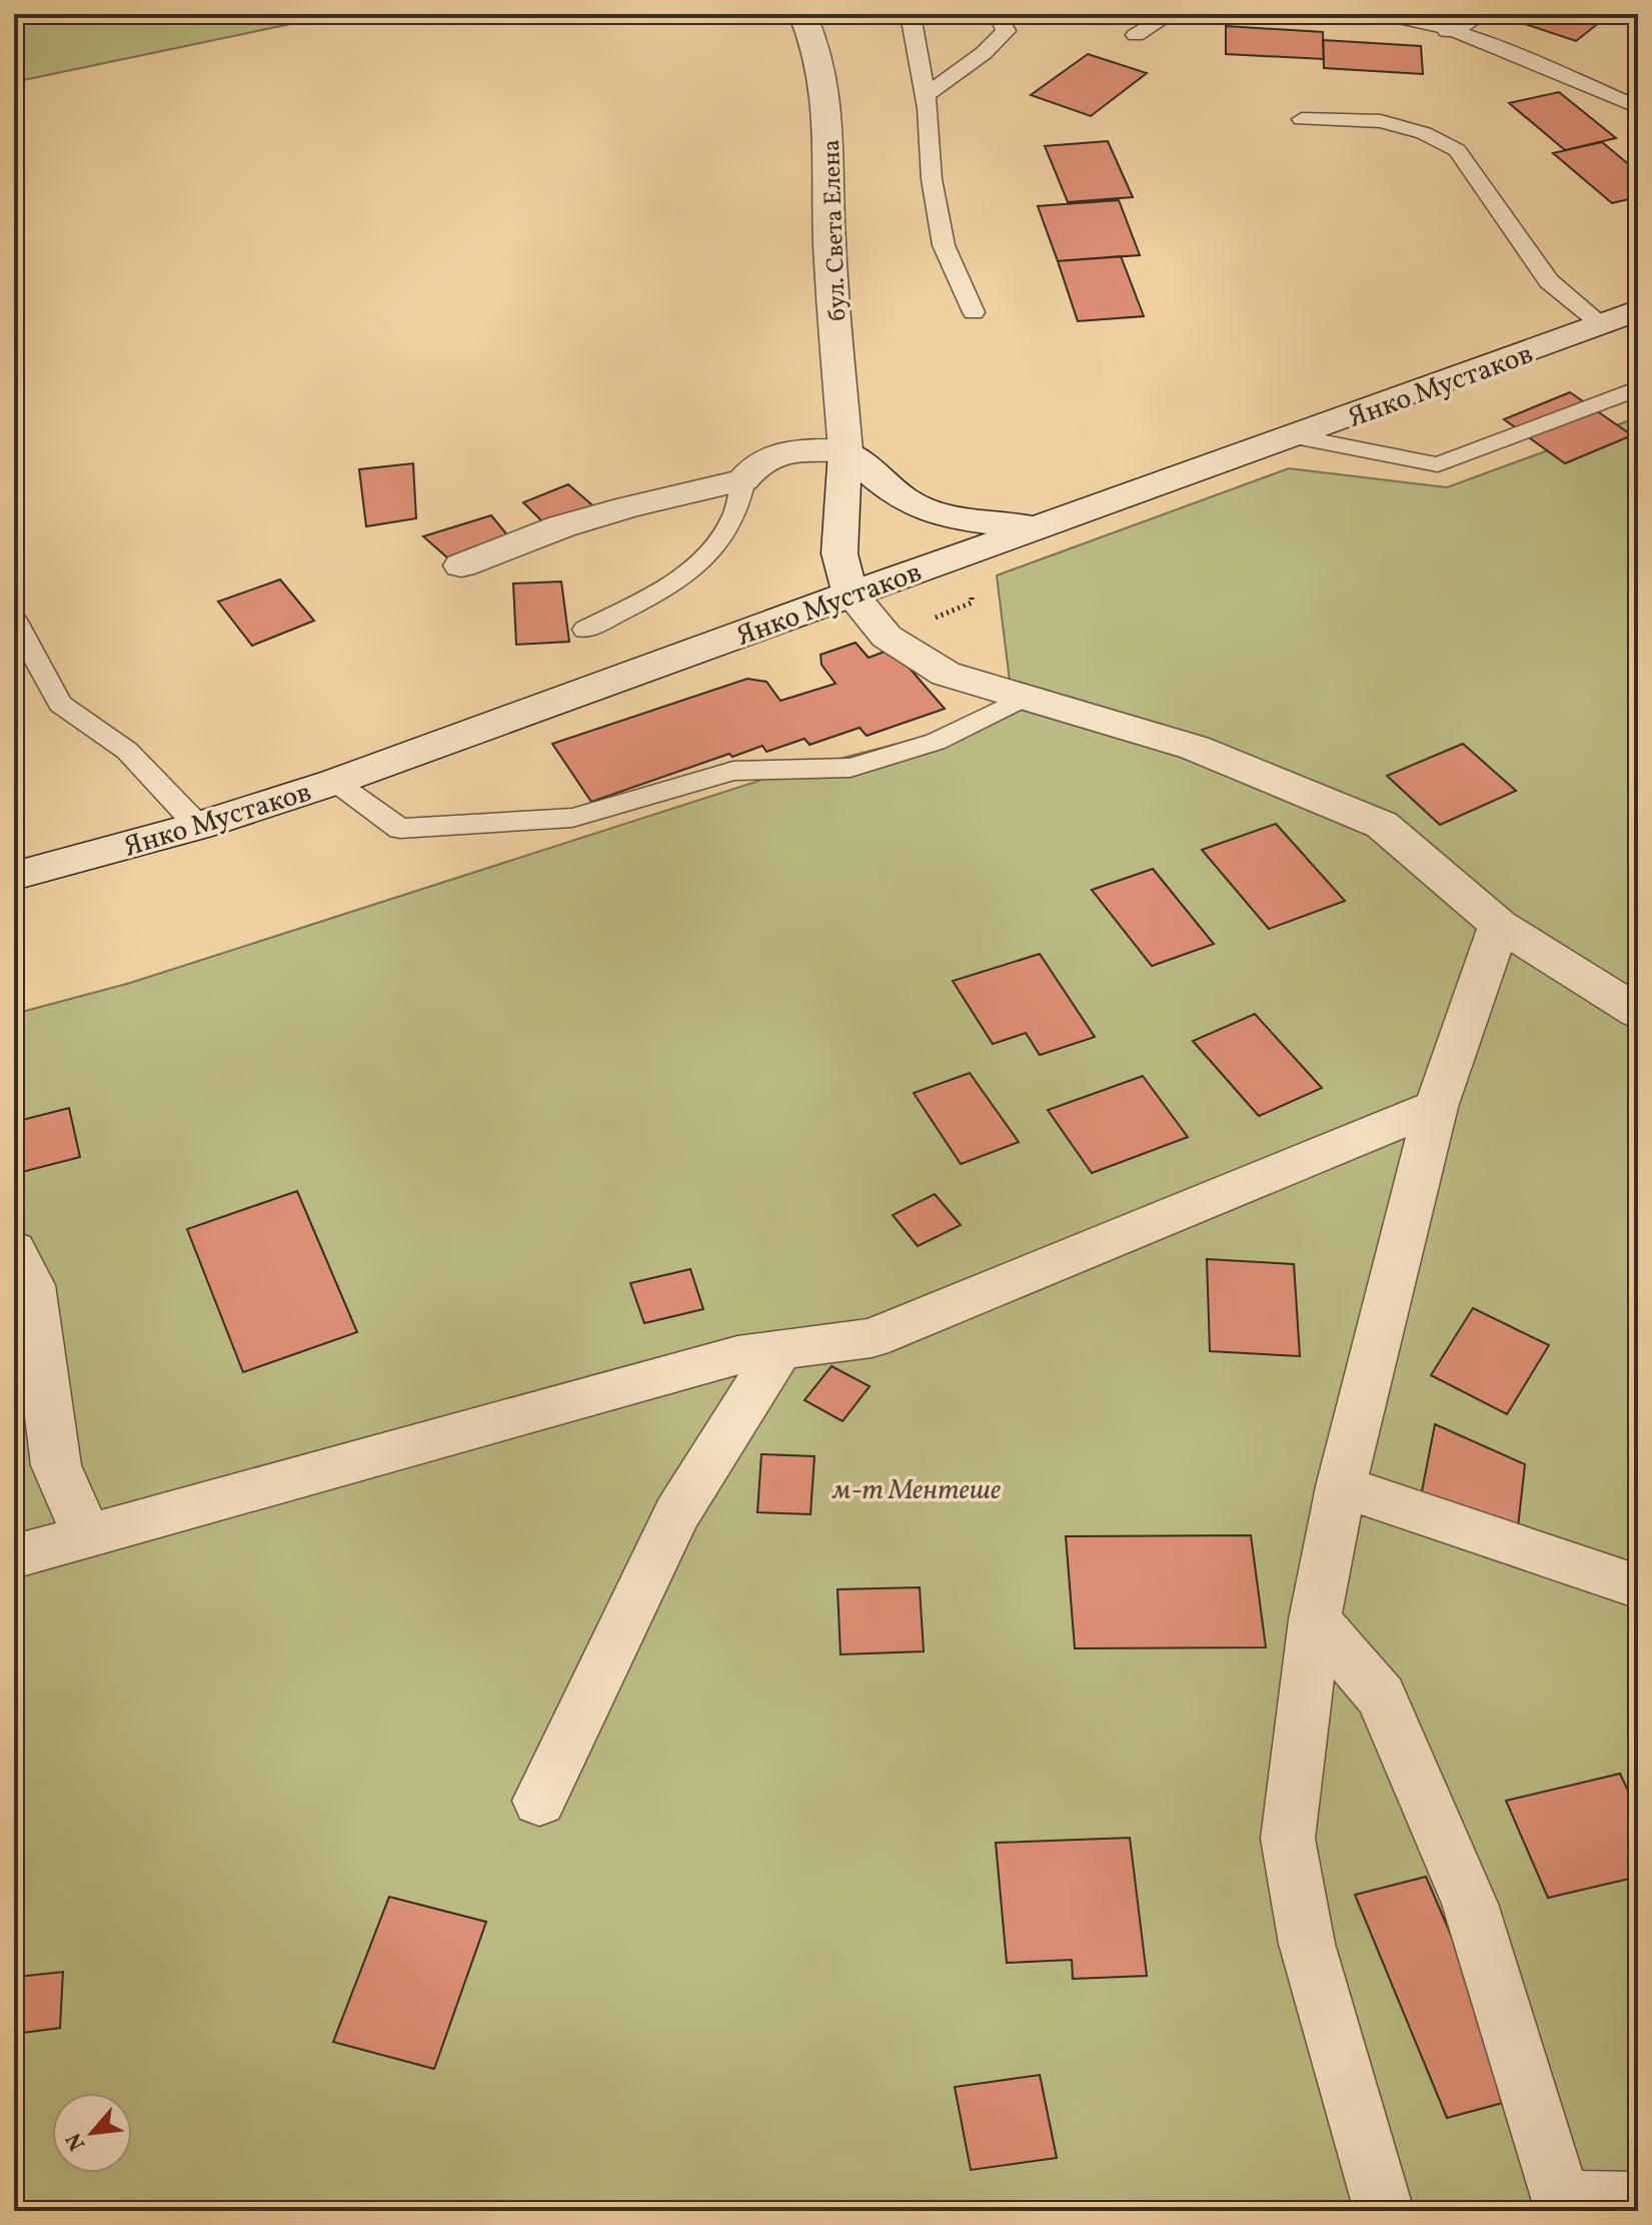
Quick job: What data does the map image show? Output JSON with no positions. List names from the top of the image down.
{
  "streets": {
    "street": ["бул. Света Елена", "Янко Мустаков"]
  },
  "crossings": [
    ["бул. Света Елена", "Янко Мустаков"]
  ],
  "parks": ["м-т Ментeше"],
  "north": "bottom left"
}
